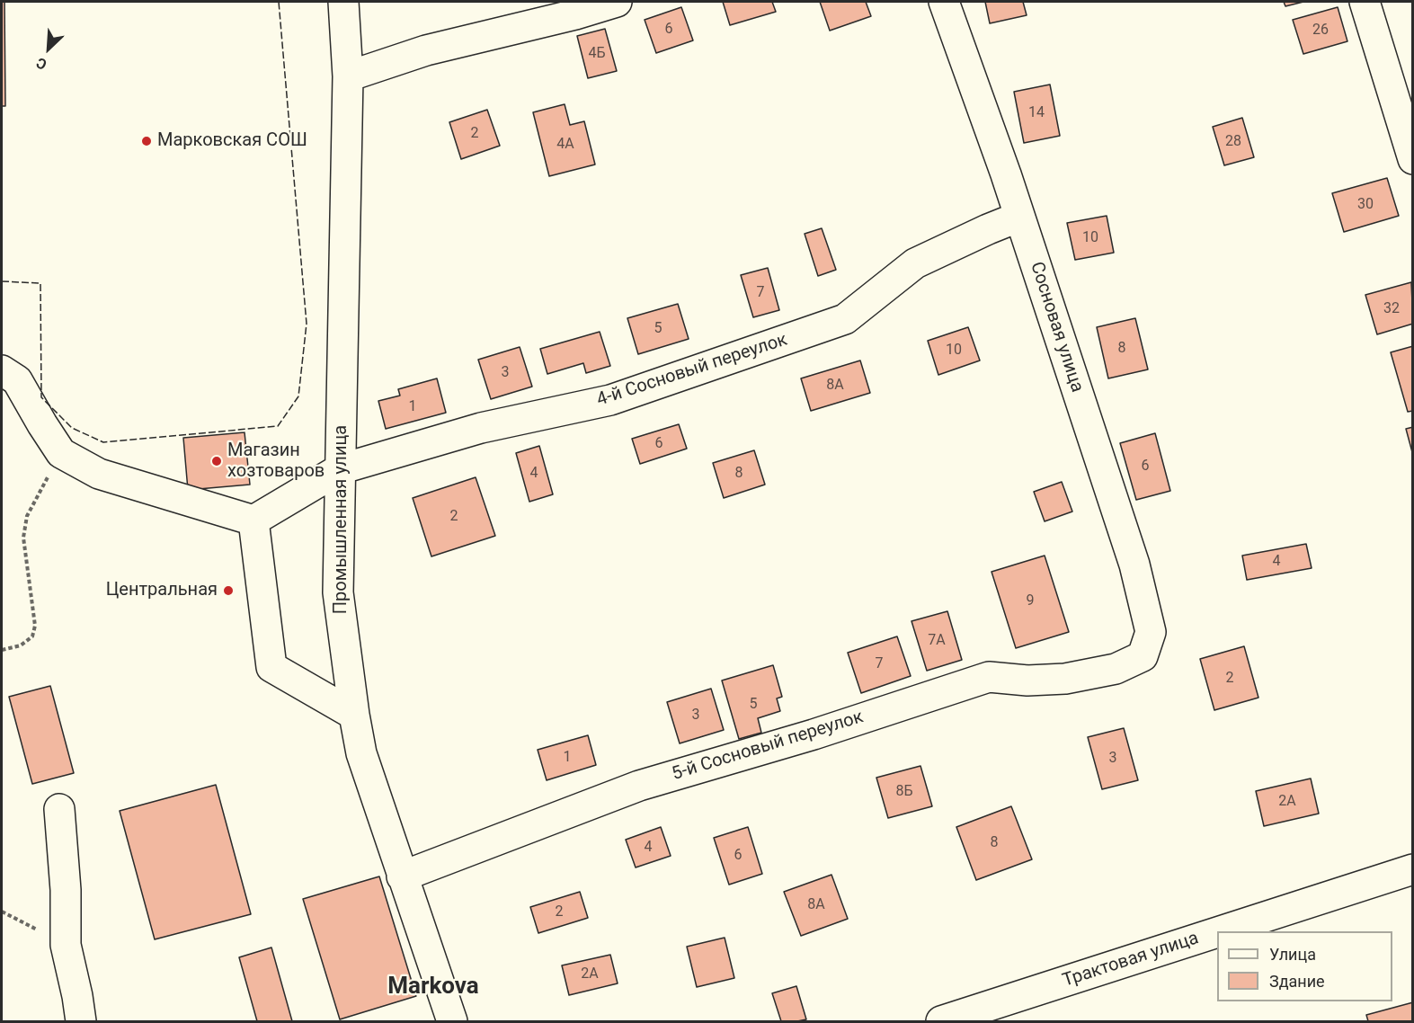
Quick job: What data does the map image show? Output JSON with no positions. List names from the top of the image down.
{
  "streets": {
    "street": [
      "Сосновая улица",
      "4-й Сосновый переулок",
      "Промышленная улица",
      "5-й Сосновый переулок",
      "Трактовая улица"
    ]
  },
  "crossings": [
    ["Сосновая улица", "4-й Сосновый переулок"],
    ["Сосновая улица", "5-й Сосновый переулок"],
    ["4-й Сосновый переулок", "Промышленная улица"],
    ["Промышленная улица", "5-й Сосновый переулок"]
  ],
  "districts": ["Markova"],
  "places": ["Марковская СОШ", "Магазин хозтоваров", "Центральная"],
  "house_numbers": [
    "6",
    "26",
    "4Б",
    "14",
    "2",
    "28",
    "4А",
    "30",
    "10",
    "7",
    "32",
    "5",
    "8",
    "10",
    "3",
    "8А",
    "1",
    "6",
    "6",
    "4",
    "8",
    "2",
    "4",
    "9",
    "7А",
    "7",
    "2",
    "5",
    "3",
    "1",
    "3",
    "8Б",
    "2А",
    "8",
    "4",
    "6",
    "8А",
    "2",
    "2А"
  ],
  "legend": ["Улица", "Здание"],
  "north": "bottom left"
}
